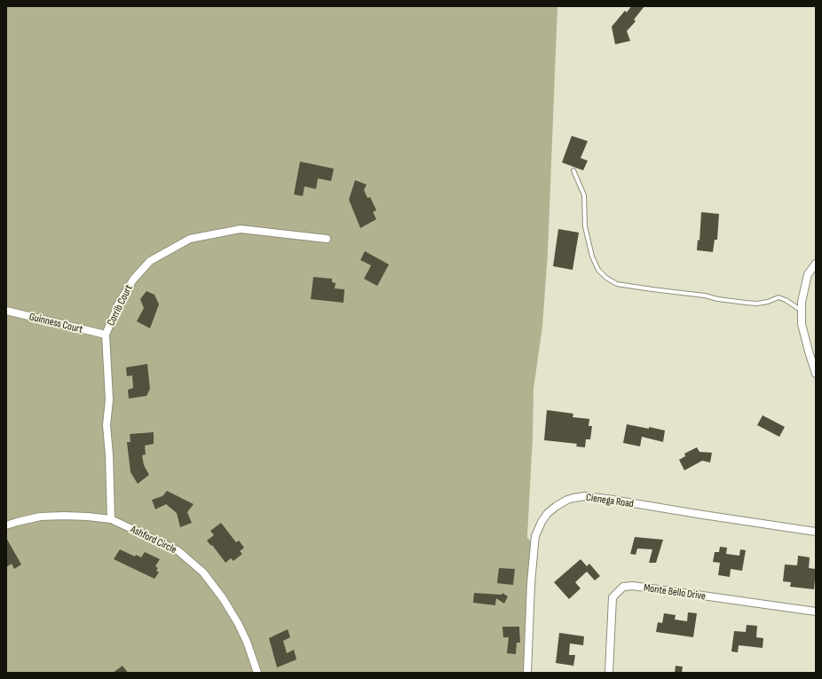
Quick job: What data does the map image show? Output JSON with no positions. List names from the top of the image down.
{
  "streets": {
    "street": [
      "Corrib Court",
      "Guinness Court",
      "Cienega Road",
      "Ashford Circle",
      "Monte Bello Drive"
    ]
  },
  "crossings": [
    ["Corrib Court", "Guinness Court"],
    ["Corrib Court", "Ashford Circle"]
  ]
}
